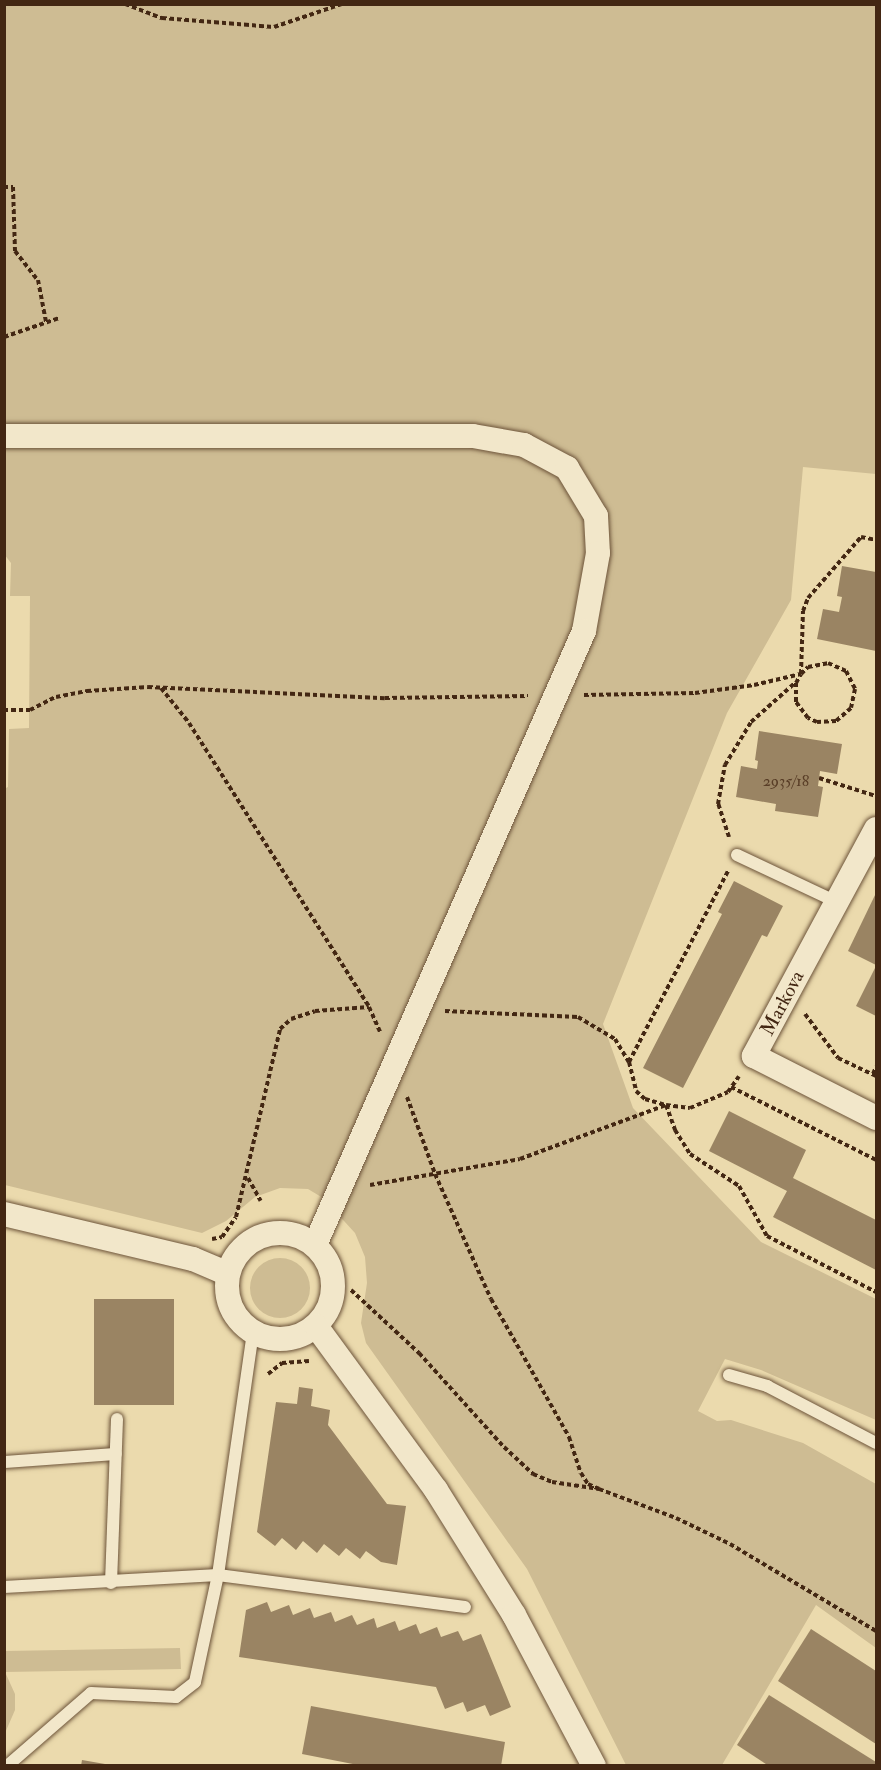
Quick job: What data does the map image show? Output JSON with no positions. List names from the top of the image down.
{
  "streets": {
    "street": ["Markova"]
  },
  "house_numbers": ["2935/18"]
}
